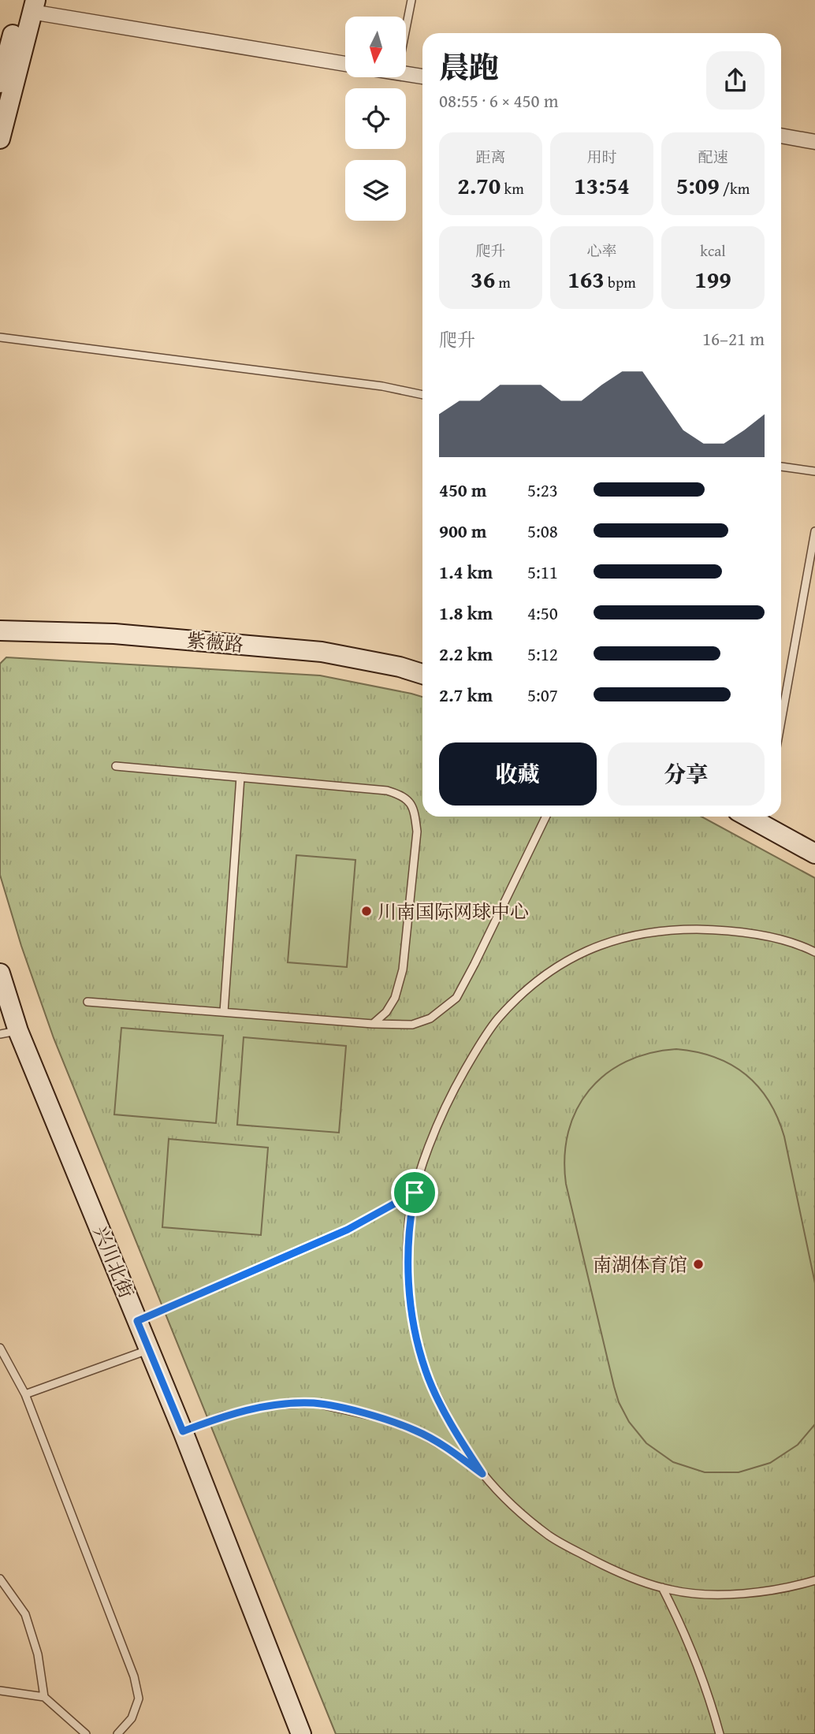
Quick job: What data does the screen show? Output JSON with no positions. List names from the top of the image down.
{
  "streets": {
    "street": ["紫薇路", "兴川北街"]
  },
  "places": ["川南国际网球中心", "南湖体育馆"],
  "north": "bottom",
  "page": {
    "heading": ["晨跑", "08:55 · 6 × 450 m"],
    "stats": [
      ["距离", "2.70 km"],
      ["用时", "13:54"],
      ["配速", "5:09 /km"],
      ["爬升", "36 m"],
      ["心率", "163 bpm"],
      ["kcal", "199"]
    ],
    "chart": ["爬升", "16–21 m"],
    "list": [
      {
        "name": "450 m",
        "note": "5:23"
      },
      {
        "name": "900 m",
        "note": "5:08"
      },
      {
        "name": "1.4 km",
        "note": "5:11"
      },
      {
        "name": "1.8 km",
        "note": "4:50"
      },
      {
        "name": "2.2 km",
        "note": "5:12"
      },
      {
        "name": "2.7 km",
        "note": "5:07"
      }
    ],
    "buttons": ["收藏", "分享"]
  }
}
